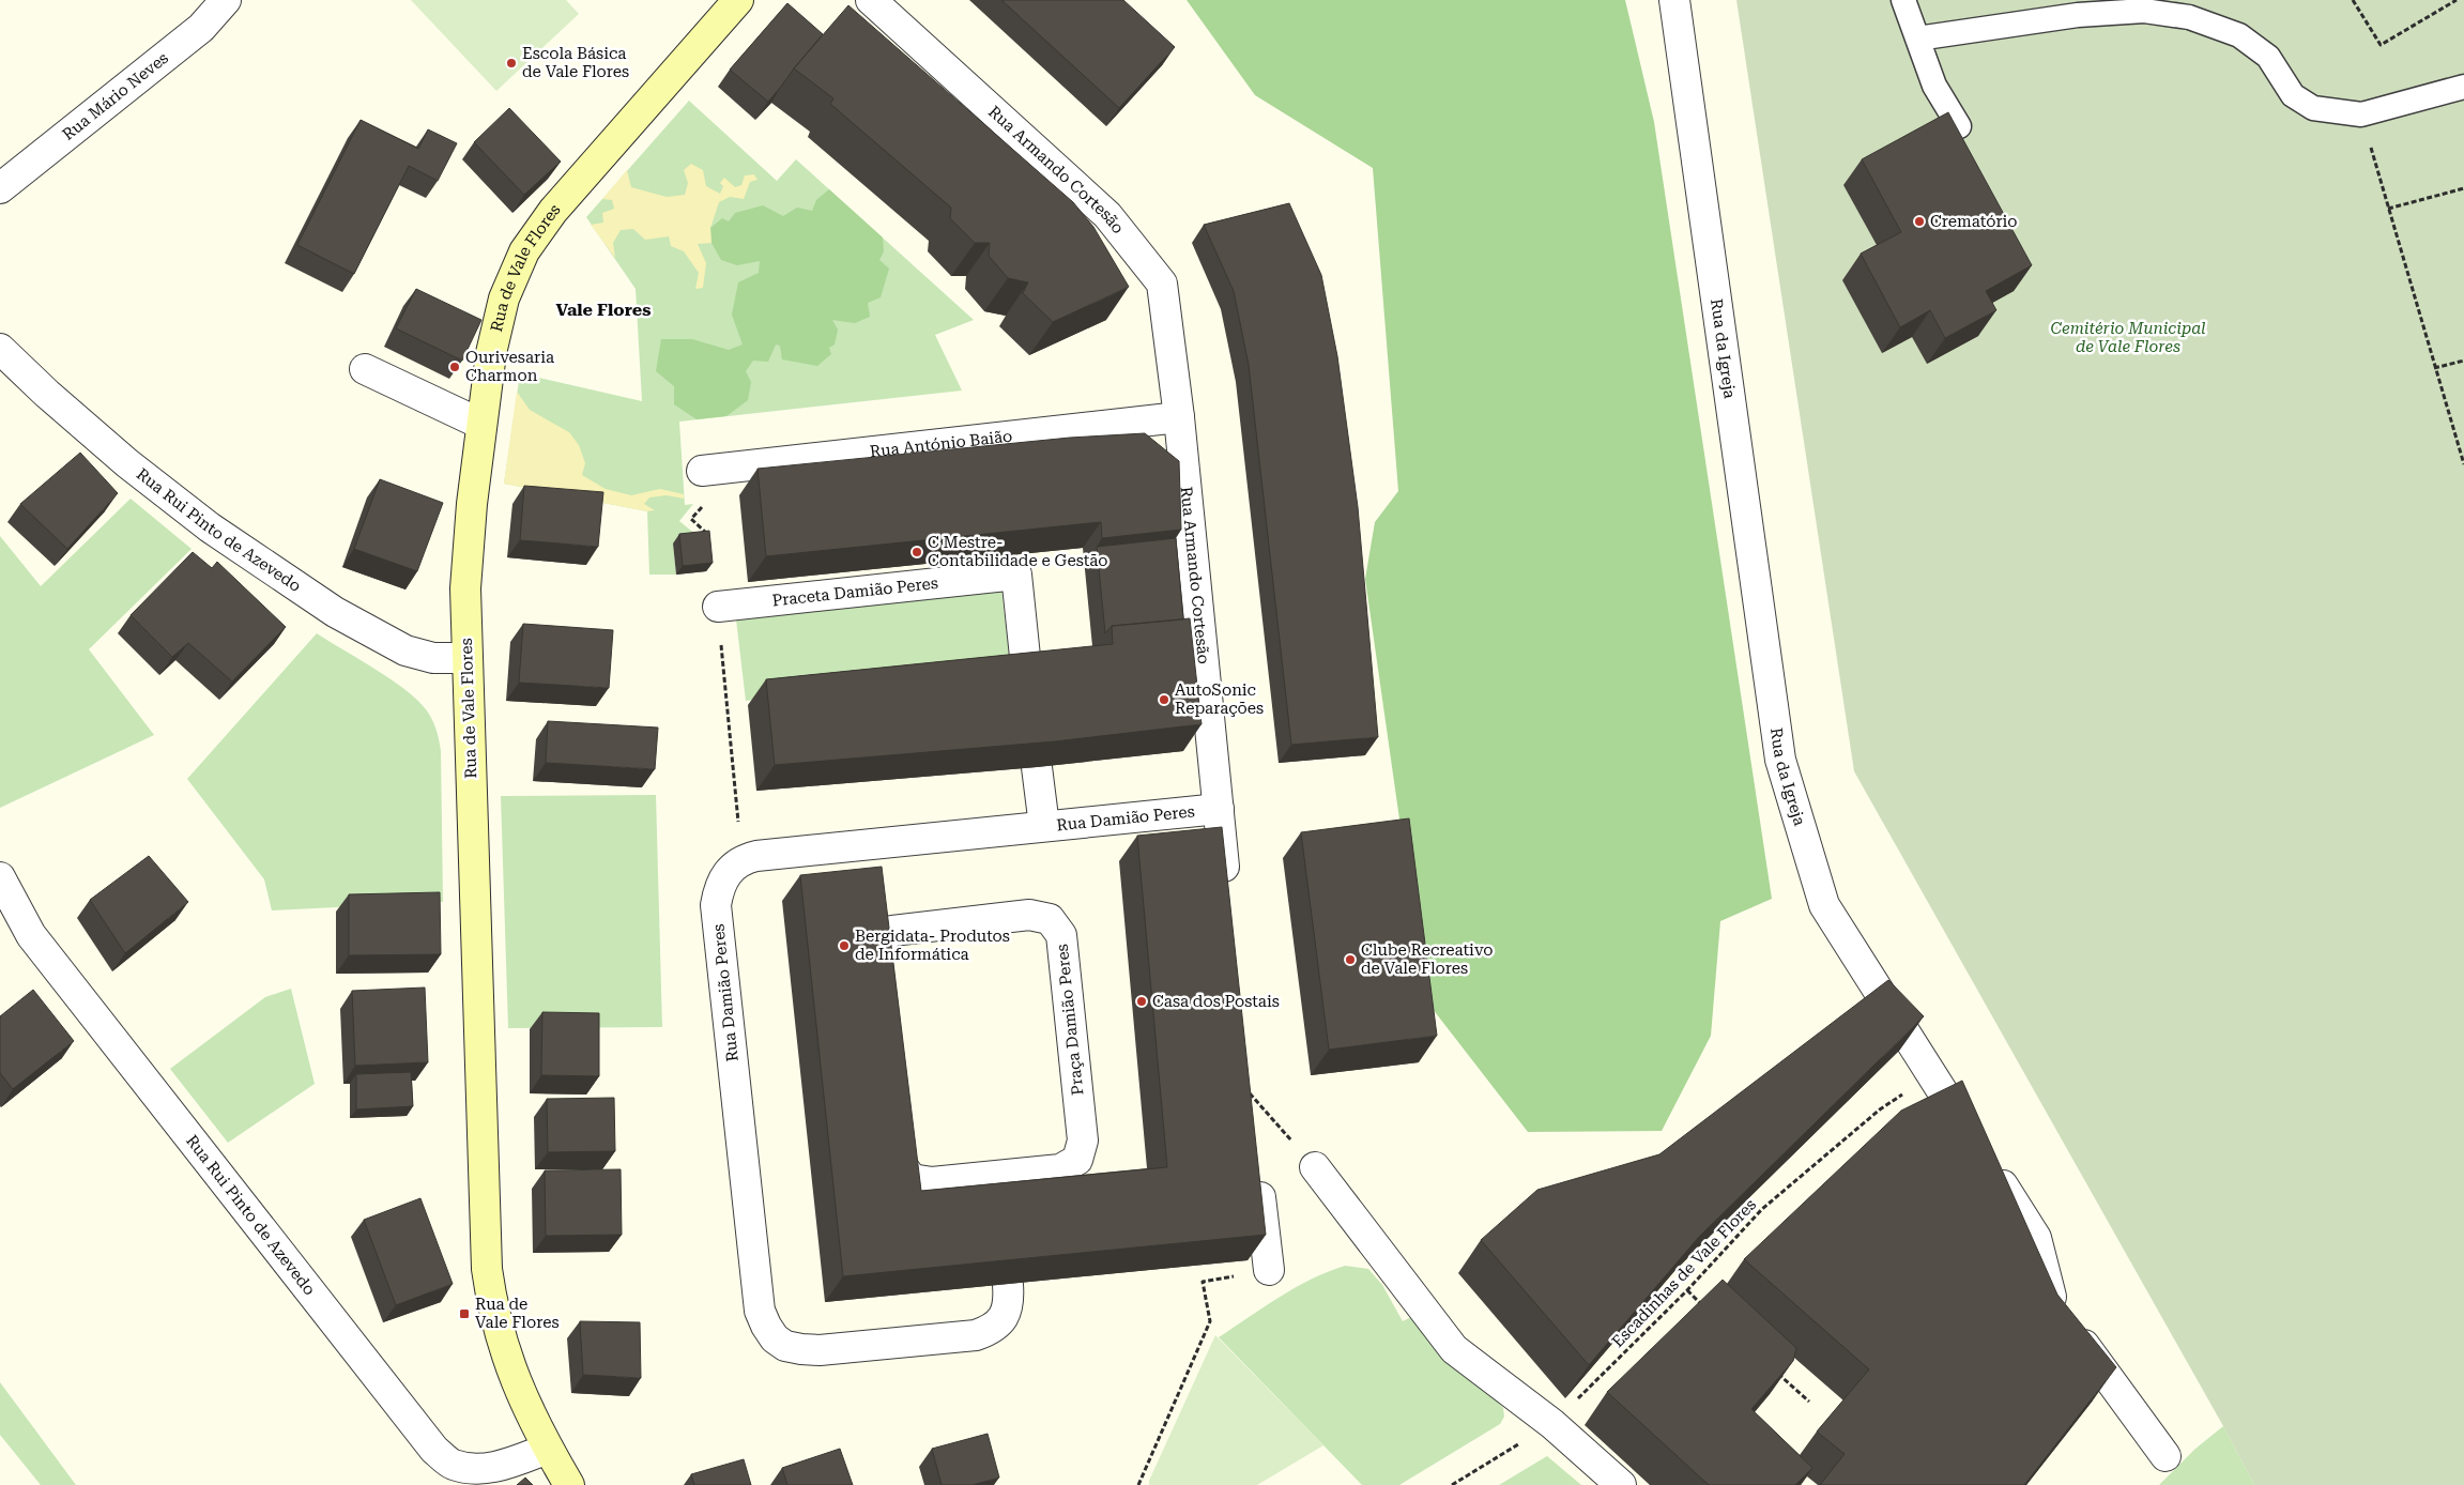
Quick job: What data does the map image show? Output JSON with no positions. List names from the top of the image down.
{
  "streets": {
    "street": [
      "Rua Mário Neves",
      "Rua Armando Cortesão",
      "Rua de Vale Flores",
      "Rua da Igreja",
      "Rua António Baião",
      "Rua Rui Pinto de Azevedo",
      "Praceta Damião Peres",
      "Rua Damião Peres",
      "Praça Damião Peres"
    ],
    "path": ["Escadinhas de Vale Flores"]
  },
  "crossings": [
    ["Rua Armando Cortesão", "Rua António Baião"],
    ["Rua Armando Cortesão", "Rua Damião Peres"],
    ["Rua de Vale Flores", "Rua Rui Pinto de Azevedo"],
    ["Rua da Igreja", "Escadinhas de Vale Flores"]
  ],
  "districts": ["Vale Flores"],
  "parks": ["Cemitério Municipal de Vale Flores"],
  "places": {
    "other": [
      "Escola Básica de Vale Flores",
      "Crematório",
      "Ourivesaria Charmon",
      "C Mestre- Contabilidade e Gestão",
      "AutoSonic Reparações",
      "Bergidata- Produtos de Informática",
      "Clube Recreativo de Vale Flores",
      "Casa dos Postais"
    ],
    "transit": ["Rua de Vale Flores"]
  }
}
